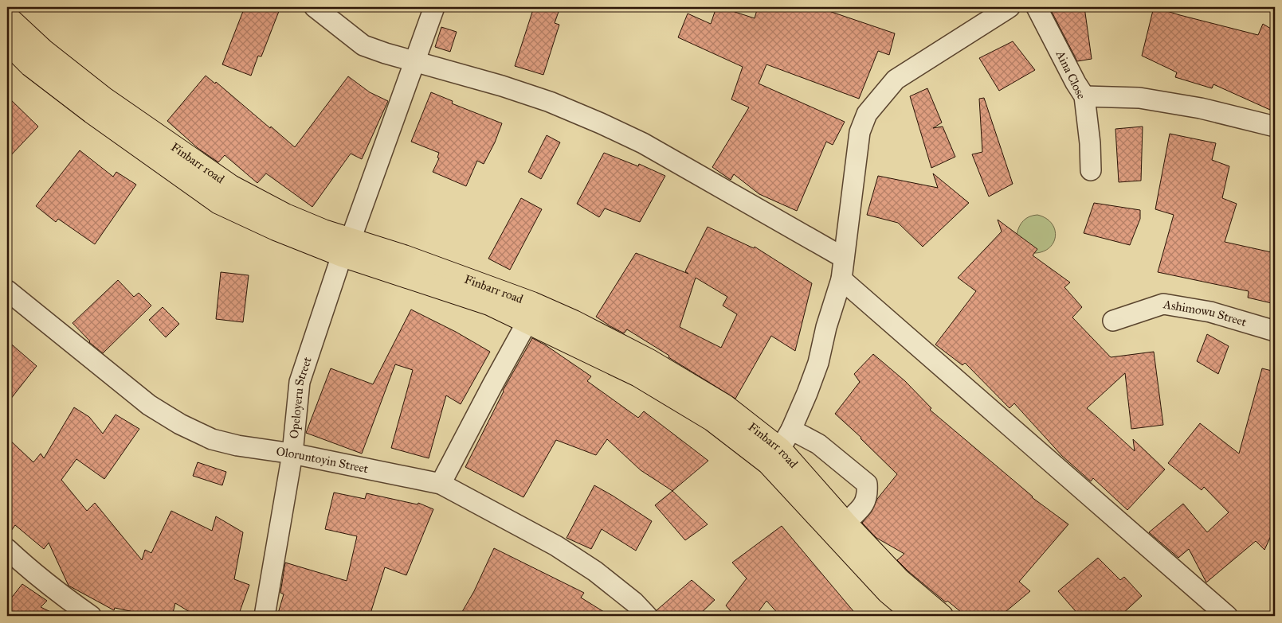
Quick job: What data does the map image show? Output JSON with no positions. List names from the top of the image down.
{
  "streets": {
    "main road": ["Finbarr road"],
    "street": [
      "Aina Close",
      "Ashimowu Street",
      "Opeloyeru Street",
      "Oloruntoyin Street"
    ]
  },
  "crossings": [
    ["Finbarr road", "Opeloyeru Street"],
    ["Opeloyeru Street", "Oloruntoyin Street"]
  ]
}
